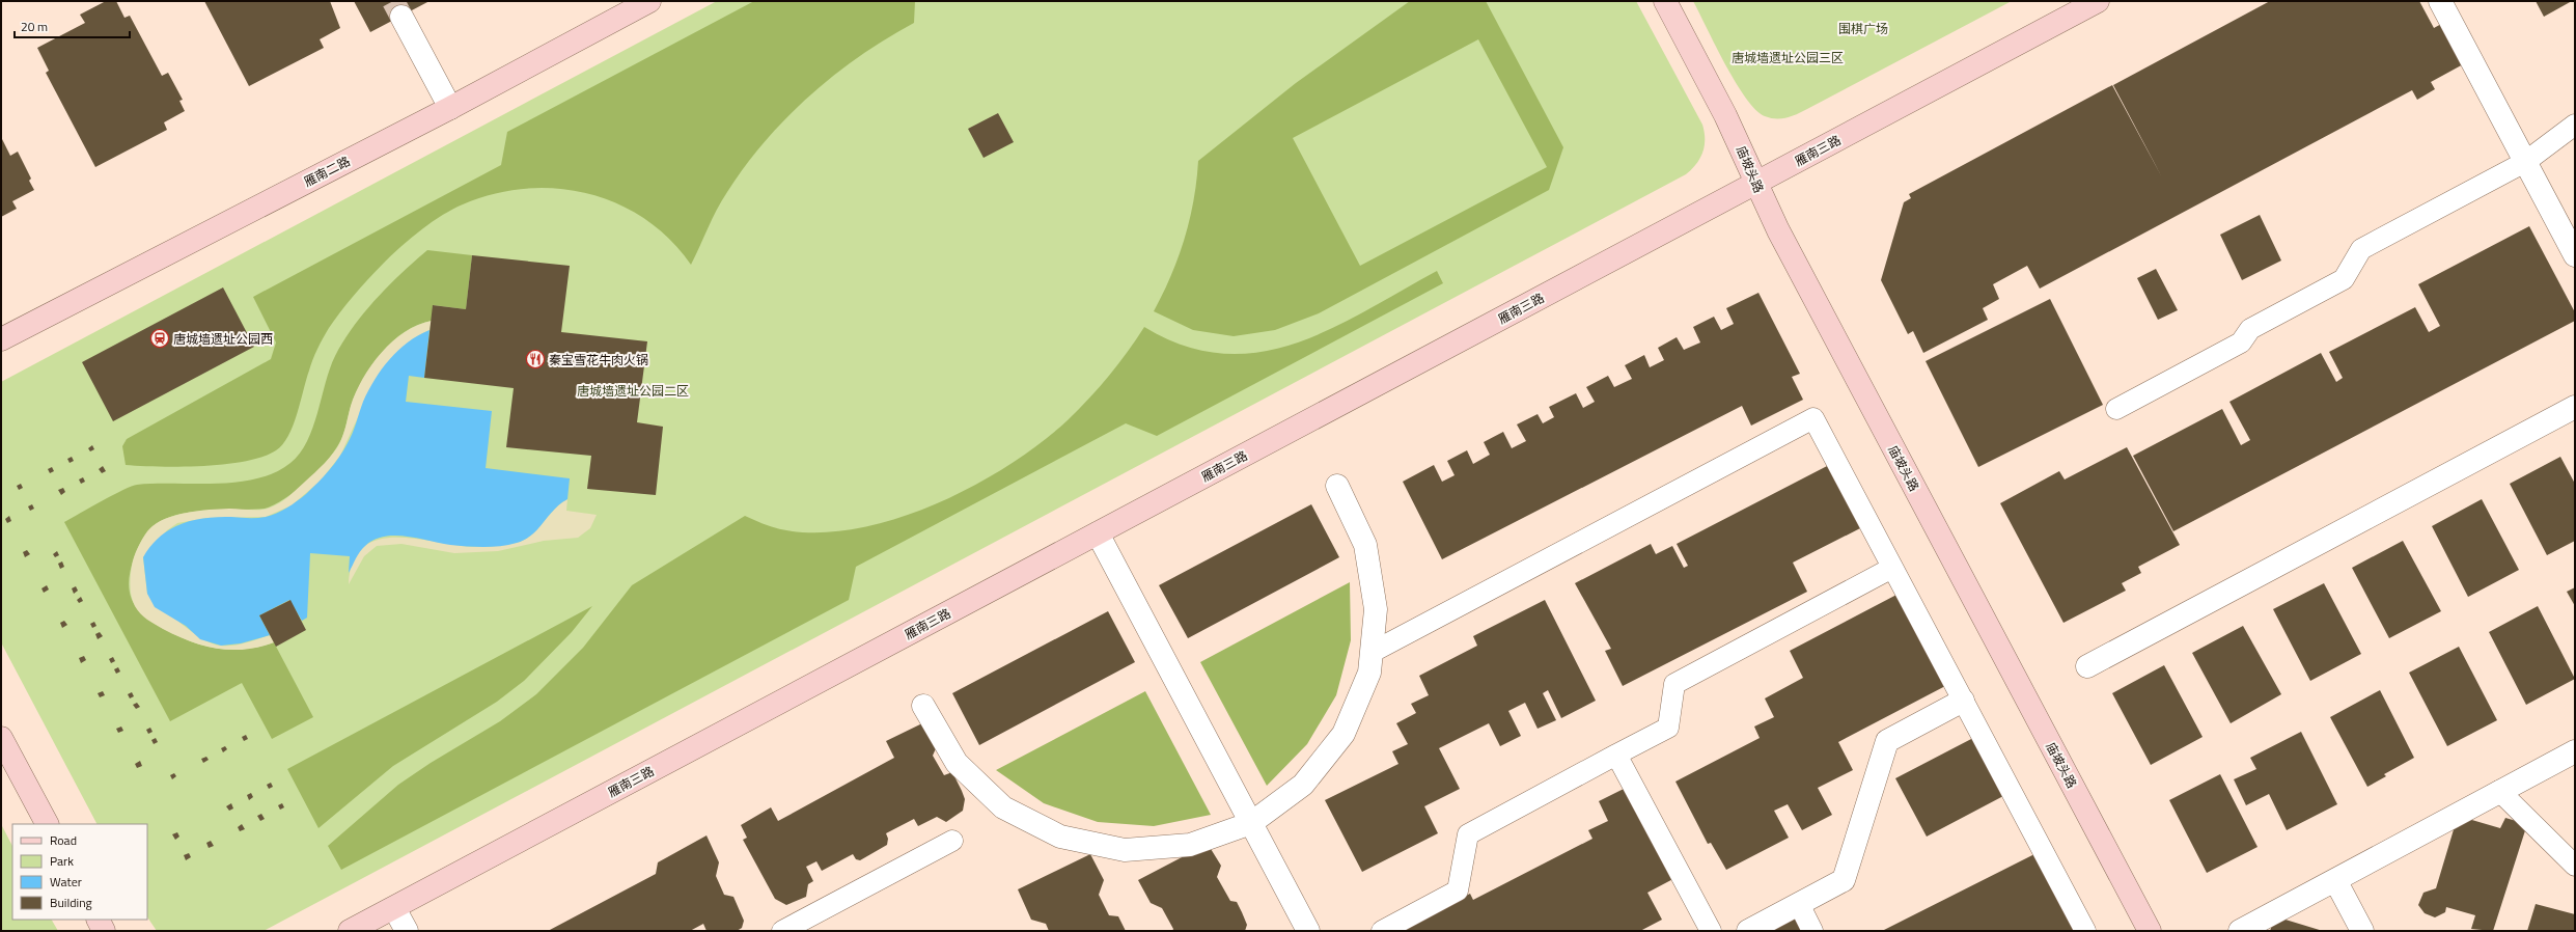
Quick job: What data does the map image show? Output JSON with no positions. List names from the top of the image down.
{
  "streets": {
    "street": ["雁南三路", "庙坡头路", "雁南二路"]
  },
  "crossings": [
    ["雁南三路", "庙坡头路"]
  ],
  "parks": ["围棋广场", "唐城墙遗址公园三区", "唐城墙遗址公园二区"],
  "places": {
    "station": ["唐城墙遗址公园西"],
    "restaurant": ["秦宝雪花牛肉火锅"]
  },
  "legend": [
    "Road",
    "Park",
    "Water",
    "Building"
  ],
  "scale_bar": "20 m"
}
